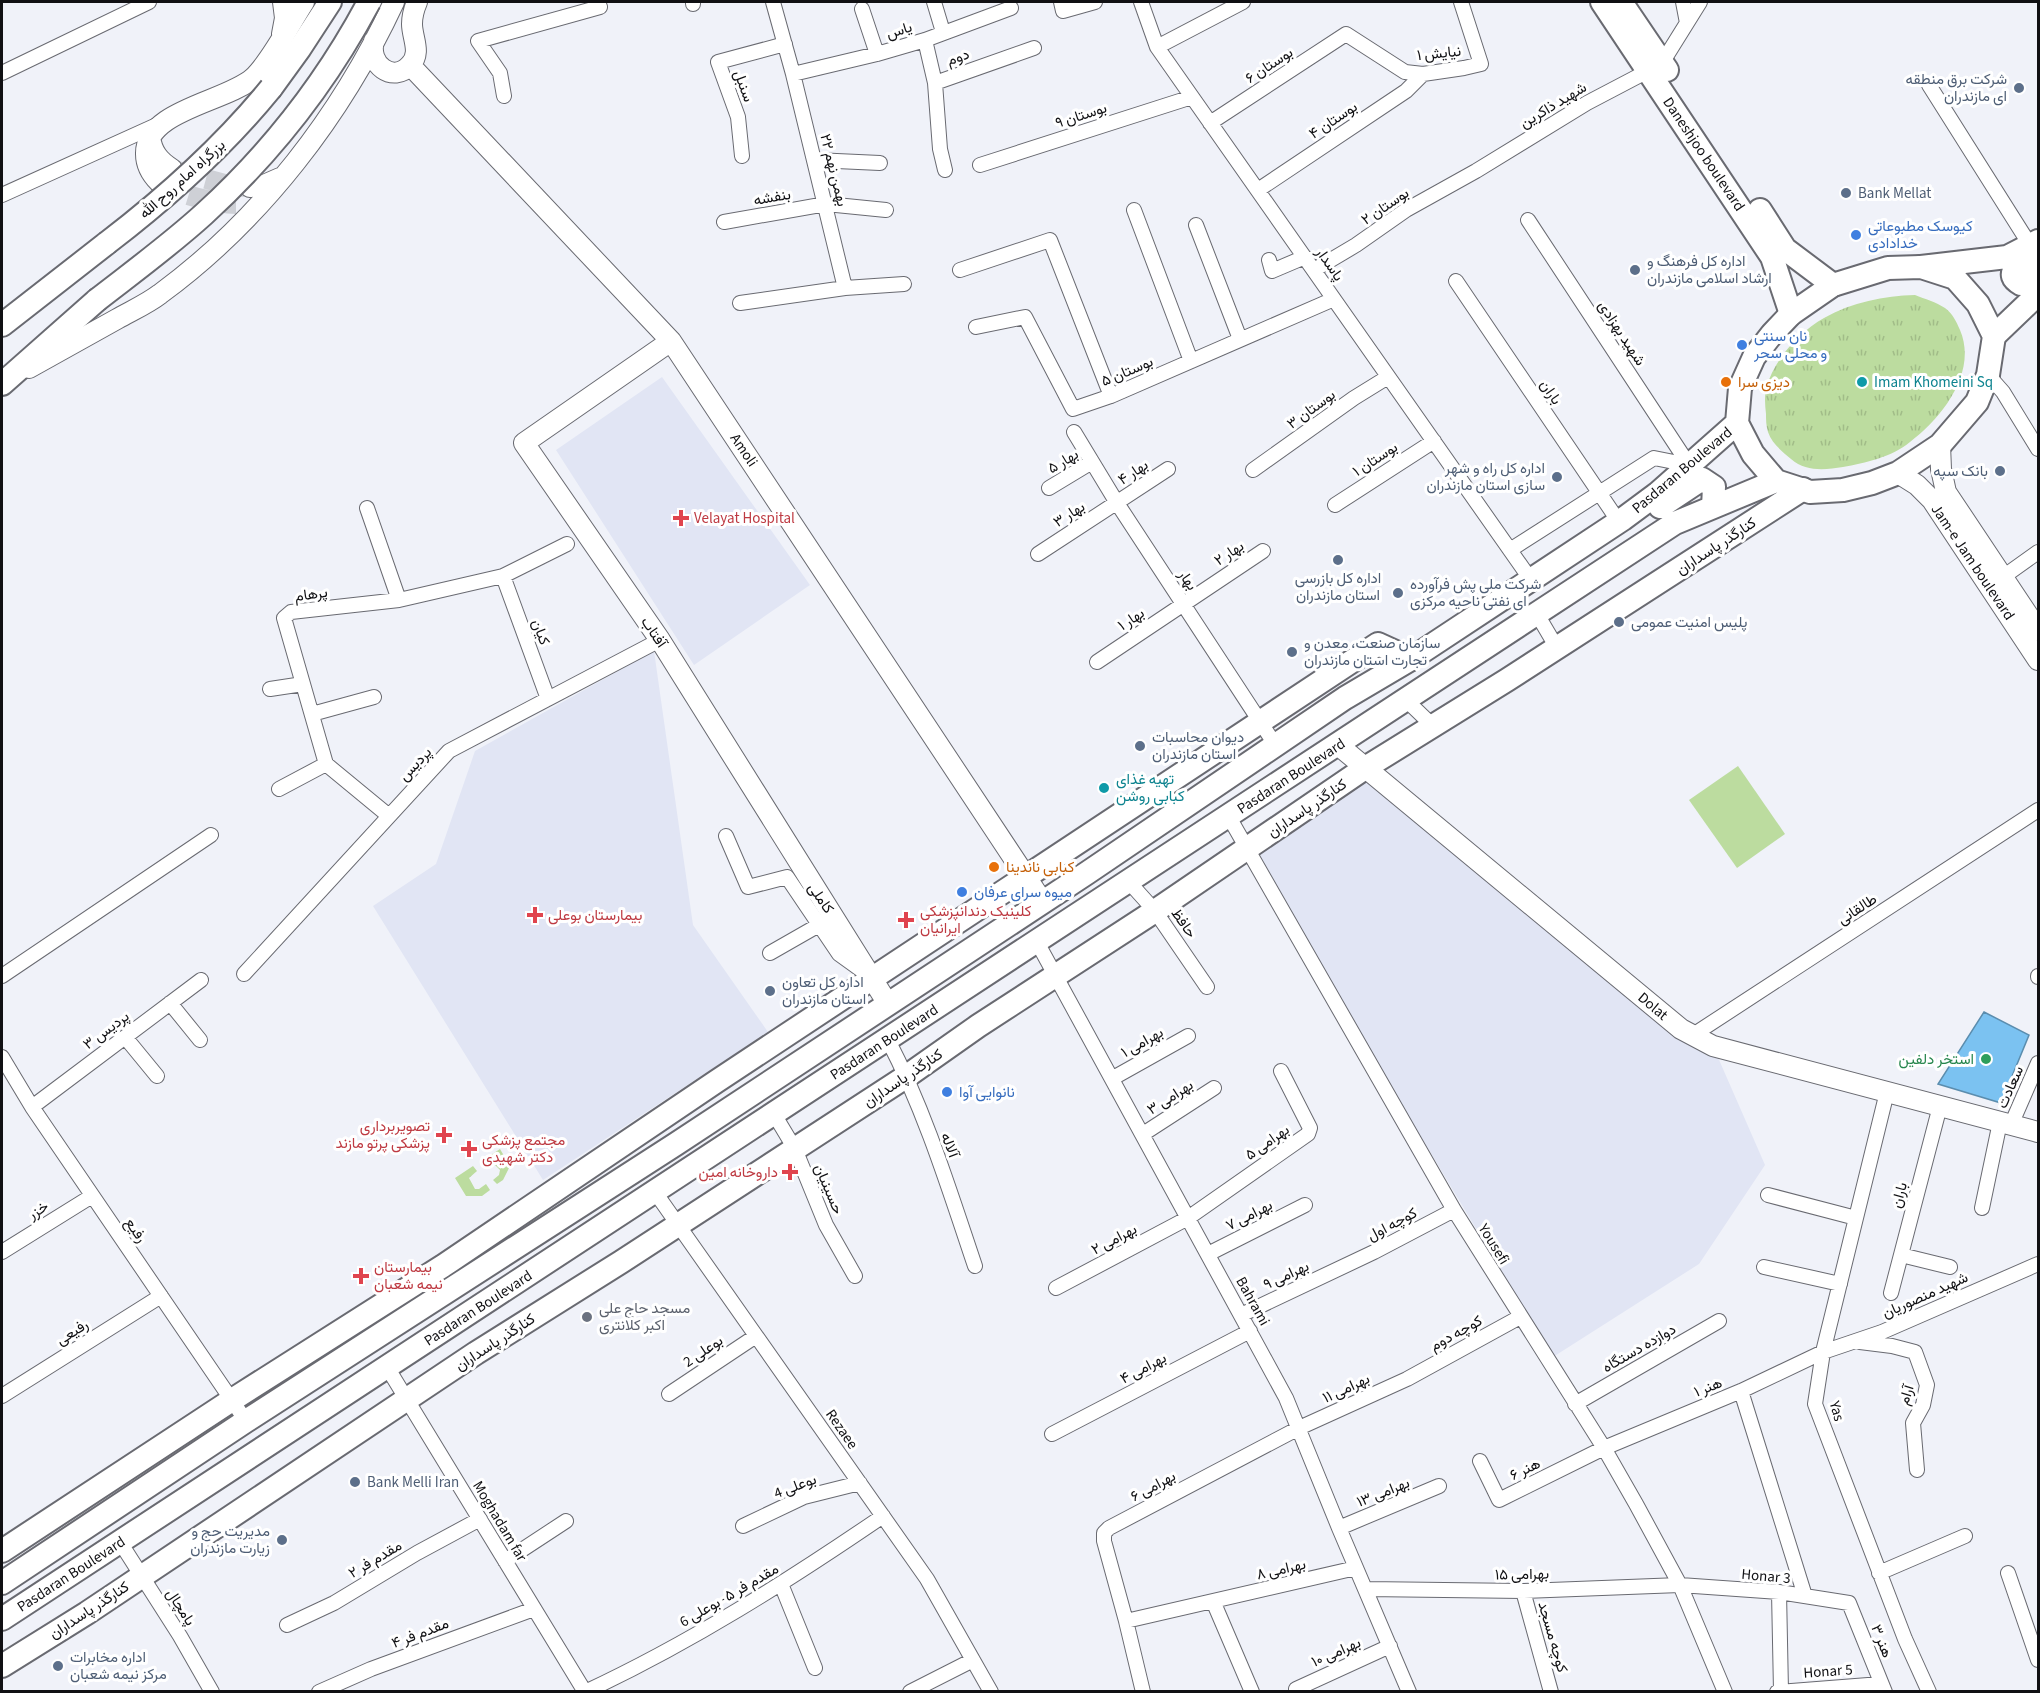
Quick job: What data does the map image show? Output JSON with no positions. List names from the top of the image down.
{
  "streets": {
    "main road": [
      "Daneshjoo boulevard",
      "بزرگراه امام روح الله",
      "Amoli",
      "Pasdaran Boulevard",
      "کنارگذر پاسداران",
      "Jam-e Jam boulevard",
      "آفتاب",
      "Dolat"
    ],
    "street": [
      "یاس",
      "نیایش ۱",
      "دوم",
      "بوستان ۶",
      "سنبل",
      "شهید ذاکرین",
      "بوستان ۹",
      "بوستان ۴",
      "۲۲ بهمن نهم",
      "بنفشه",
      "بوستان ۲",
      "پاسدار",
      "شهید بهزادی",
      "بوستان ۵",
      "باران",
      "بوستان ۳",
      "بوستان ۱",
      "بهار ۵",
      "بهار ۴",
      "بهار ۳",
      "بهار ۲",
      "بهار",
      "پرهام",
      "بهار ۱",
      "کیان",
      "پردیس",
      "کاملی",
      "طالقانی",
      "حافظ",
      "پردیس ۳",
      "بهرامی ۱",
      "سعادت",
      "بهرامی ۳",
      "بهرامی ۵",
      "آلاله",
      "حسینیان",
      "خزر",
      "بهرامی ۷",
      "کوچه اول",
      "رفیع",
      "بهرامی ۲",
      "Yousefi",
      "بهرامی ۹",
      "شهید منصوریان",
      "Bahrami",
      "رفیعی",
      "کوچه دوم",
      "دوازده دستگاه",
      "بوعلی 2",
      "بهرامی ۴",
      "هنر ۱",
      "بهرامی ۱۱",
      "آرام",
      "Yas",
      "Rezaee",
      "هنر ۶",
      "بوعلی 4",
      "بهرامی ۶",
      "بهرامی ۱۳",
      "Moghadam far",
      "مقدم فر ۲",
      "بهرامی ۸",
      "بهرامی ۱۵",
      "Honar 3",
      "مقدم فر ۵- بوعلی 6",
      "پامچال",
      "مقدم فر ۴",
      "کوچه مسجد",
      "هنر ۳",
      "بهرامی ۱۰",
      "Honar 5"
    ]
  },
  "crossings": [
    ["یاس", "دوم"],
    ["یاس", "۲۲ بهمن نهم"],
    ["نیایش ۱", "بوستان ۶"],
    ["نیایش ۱", "بوستان ۴"],
    ["بوستان ۶", "پاسدار"],
    ["سنبل", "۲۲ بهمن نهم"],
    ["شهید ذاکرین", "Daneshjoo boulevard"],
    ["شهید ذاکرین", "بوستان ۲"],
    ["بوستان ۹", "پاسدار"],
    ["بوستان ۴", "پاسدار"],
    ["۲۲ بهمن نهم", "بنفشه"],
    ["بوستان ۲", "پاسدار"],
    ["پاسدار", "بوستان ۵"],
    ["پاسدار", "بوستان ۳"],
    ["پاسدار", "بوستان ۱"],
    ["پاسدار", "Pasdaran Boulevard"],
    ["شهید بهزادی", "Pasdaran Boulevard"],
    ["باران", "Pasdaran Boulevard"],
    ["باران", "Dolat"],
    ["Amoli", "Pasdaran Boulevard"],
    ["Amoli", "آفتاب"],
    ["بهار ۵", "بهار"],
    ["Pasdaran Boulevard", "بهار"],
    ["Pasdaran Boulevard", "آفتاب"],
    ["Pasdaran Boulevard", "حافظ"],
    ["Pasdaran Boulevard", "Dolat"],
    ["Pasdaran Boulevard", "آلاله"],
    ["Pasdaran Boulevard", "حسینیان"],
    ["Pasdaran Boulevard", "رفیع"],
    ["Pasdaran Boulevard", "Yousefi"],
    ["Pasdaran Boulevard", "Bahrami"],
    ["Pasdaran Boulevard", "Rezaee"],
    ["Pasdaran Boulevard", "Moghadam far"],
    ["Pasdaran Boulevard", "پامچال"],
    ["بهار ۴", "بهار ۳"],
    ["بهار ۴", "بهار"],
    ["بهار ۳", "بهار"],
    ["کنارگذر پاسداران", "حافظ"],
    ["کنارگذر پاسداران", "Dolat"],
    ["کنارگذر پاسداران", "آلاله"],
    ["کنارگذر پاسداران", "حسینیان"],
    ["کنارگذر پاسداران", "Yousefi"],
    ["کنارگذر پاسداران", "Bahrami"],
    ["کنارگذر پاسداران", "Rezaee"],
    ["کنارگذر پاسداران", "Moghadam far"],
    ["کنارگذر پاسداران", "پامچال"],
    ["بهار ۲", "بهار"],
    ["بهار ۲", "بهار ۱"],
    ["بهار", "بهار ۱"],
    ["پرهام", "کیان"],
    ["کیان", "پردیس"],
    ["آفتاب", "پردیس"],
    ["آفتاب", "کاملی"],
    ["طالقانی", "Dolat"],
    ["Dolat", "سعادت"],
    ["Dolat", "Yas"],
    ["پردیس ۳", "رفیع"],
    ["بهرامی ۱", "Bahrami"],
    ["بهرامی ۳", "Bahrami"],
    ["بهرامی ۵", "بهرامی ۲"],
    ["بهرامی ۵", "Bahrami"],
    ["خزر", "رفیع"],
    ["بهرامی ۷", "Bahrami"],
    ["کوچه اول", "Yousefi"],
    ["کوچه اول", "بهرامی ۹"],
    ["رفیع", "رفیعی"],
    ["بهرامی ۲", "Bahrami"],
    ["Yousefi", "کوچه دوم"],
    ["Yousefi", "دوازده دستگاه"],
    ["Yousefi", "هنر ۱"],
    ["Yousefi", "هنر ۶"],
    ["Yousefi", "بهرامی ۱۵"],
    ["Yousefi", "Honar 3"],
    ["بهرامی ۹", "Bahrami"],
    ["شهید منصوریان", "هنر ۱"],
    ["شهید منصوریان", "آرام"],
    ["شهید منصوریان", "Yas"],
    ["Bahrami", "بهرامی ۴"],
    ["Bahrami", "بهرامی ۱۱"],
    ["Bahrami", "بهرامی ۶"],
    ["Bahrami", "بهرامی ۱۳"],
    ["Bahrami", "بهرامی ۸"],
    ["Bahrami", "بهرامی ۱۵"],
    ["Bahrami", "بهرامی ۱۰"],
    ["کوچه دوم", "بهرامی ۱۱"],
    ["بوعلی 2", "Rezaee"],
    ["هنر ۱", "Yas"],
    ["هنر ۱", "هنر ۶"],
    ["بهرامی ۱۱", "بهرامی ۶"],
    ["Rezaee", "بوعلی 4"],
    ["Rezaee", "مقدم فر ۵- بوعلی 6"],
    ["بهرامی ۶", "بهرامی ۸"],
    ["Moghadam far", "مقدم فر ۲"],
    ["Moghadam far", "مقدم فر ۵- بوعلی 6"],
    ["Moghadam far", "مقدم فر ۴"],
    ["بهرامی ۱۵", "Honar 3"],
    ["بهرامی ۱۵", "کوچه مسجد"],
    ["Honar 3", "هنر ۳"],
    ["هنر ۳", "Honar 5"]
  ],
  "places": {
    "other": [
      "شرکت برق منطقه ای مازندران",
      "Bank Mellat",
      "کیوسک مطبوعاتی خدادادی",
      "اداره کل فرهنگ و ارشاد اسلامی مازندران",
      "نان سنتی و محلی سحر",
      "دیزی سرا",
      "Imam Khomeini Sq",
      "بانک سپه",
      "اداره کل راه و شهر سازی استان مازندران",
      "اداره کل بازرسی استان مازندران",
      "شرکت ملی پش فرآورده ای نفتی ناحیه مرکزی",
      "پلیس امنیت عمومی",
      "سازمان صنعت، معدن و تجارت استان مازندران",
      "دیوان محاسبات استان مازندران",
      "تهیه غذای کبابی روشن",
      "کبابی ناندینا",
      "میوه سرای عرفان",
      "اداره کل تعاون استان مازندران",
      "استخر دلفین",
      "نانوایی آوا",
      "مسجد حاج علی اکبر کلانتری",
      "Bank Melli Iran",
      "مدیریت حج و زیارت مازندران",
      "اداره مخابرات مرکز نیمه شعبان"
    ],
    "health": [
      "Velayat Hospital",
      "بیمارستان بوعلی",
      "کلینیک دندانپزشکی ایرانیان",
      "تصویربرداری پزشکی پرتو مازند",
      "مجتمع پزشکی دکتر شهیدی",
      "داروخانه امین",
      "بیمارستان نیمه شعبان"
    ]
  }
}
